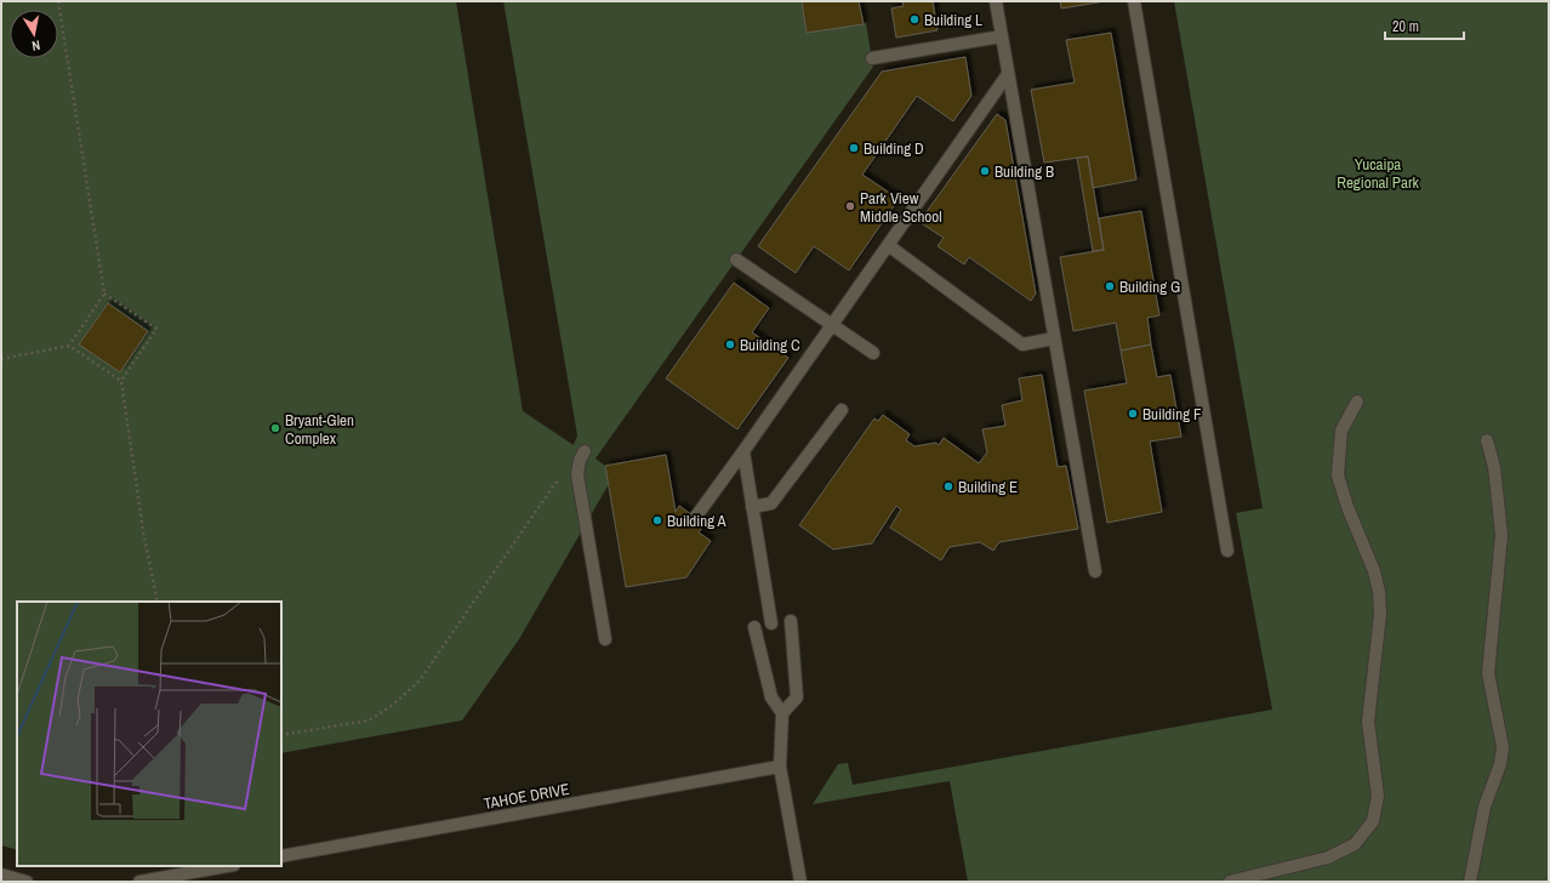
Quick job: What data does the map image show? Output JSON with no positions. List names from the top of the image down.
{
  "streets": {
    "street": ["TAHOE DRIVE"]
  },
  "parks": ["Yucaipa Regional Park"],
  "places": [
    "Building L",
    "Building D",
    "Building B",
    "Park View Middle School",
    "Building G",
    "Building C",
    "Building F",
    "Bryant-Glen Complex",
    "Building E",
    "Building A"
  ],
  "scale_bar": "20 m",
  "north": "bottom"
}
